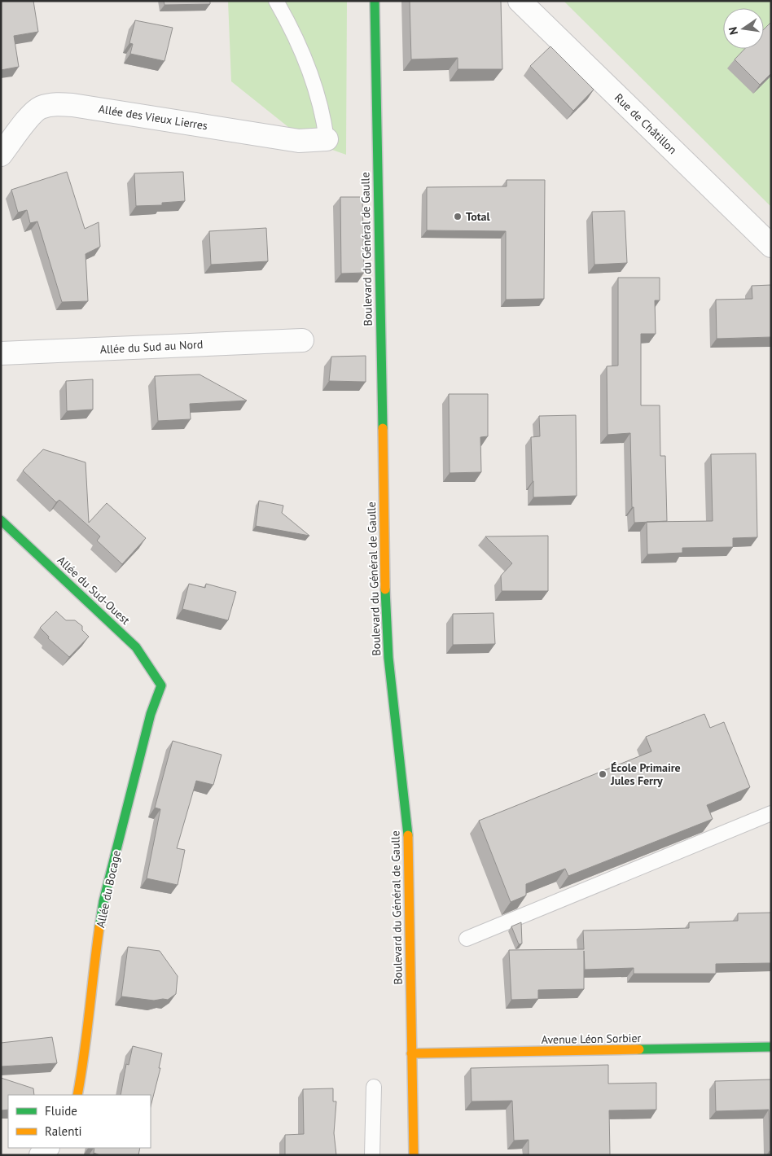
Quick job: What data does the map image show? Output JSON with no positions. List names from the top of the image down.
{
  "streets": {
    "main road": [
      "Boulevard du Général de Gaulle",
      "Allée du Sud-Ouest",
      "Allée du Bocage",
      "Avenue Léon Sorbier"
    ],
    "street": ["Allée des Vieux Lierres", "Rue de Châtillon", "Allée du Sud au Nord"]
  },
  "crossings": [
    ["Boulevard du Général de Gaulle", "Avenue Léon Sorbier"],
    ["Allée du Sud-Ouest", "Allée du Bocage"]
  ],
  "places": ["Total", "École Primaire Jules Ferry"],
  "legend": ["Fluide", "Ralenti"],
  "north": "left"
}
